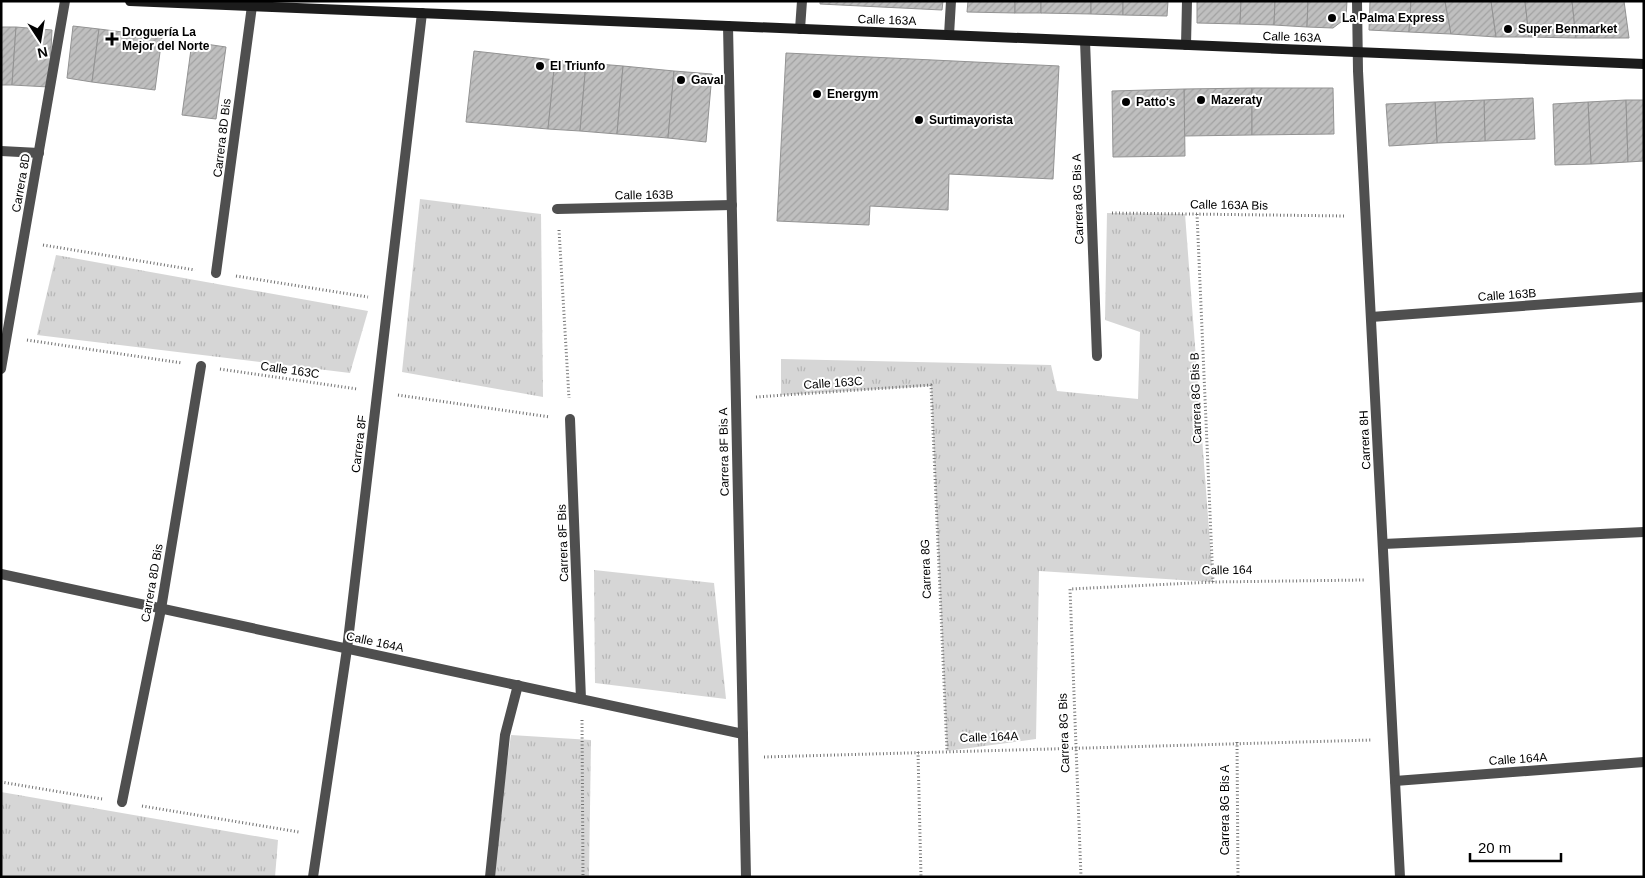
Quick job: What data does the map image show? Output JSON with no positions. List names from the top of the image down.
{
  "streets": {
    "main road": ["Calle 163A"],
    "street": [
      "Carrera 8D Bis",
      "Carrera 8D",
      "Calle 163B",
      "Carrera 8G Bis A",
      "Carrera 8H",
      "Carrera 8F",
      "Carrera 8F Bis A",
      "Carrera 8F Bis",
      "Calle 164A"
    ],
    "path": [
      "Calle 163A Bis",
      "Calle 163C",
      "Carrera 8G Bis B",
      "Carrera 8G",
      "Calle 164",
      "Carrera 8G Bis"
    ]
  },
  "crossings": [
    ["Calle 163A", "Carrera 8D Bis"],
    ["Calle 163A", "Carrera 8G Bis A"],
    ["Calle 163A", "Carrera 8H"],
    ["Calle 163A", "Carrera 8F"],
    ["Calle 163A", "Carrera 8F Bis A"],
    ["Carrera 8D Bis", "Calle 163C"],
    ["Carrera 8D Bis", "Calle 164A"],
    ["Carrera 8D", "Calle 163C"],
    ["Calle 163B", "Carrera 8H"],
    ["Calle 163B", "Carrera 8F Bis A"],
    ["Carrera 8G Bis A", "Calle 163A Bis"],
    ["Carrera 8G Bis A", "Calle 164A"],
    ["Calle 163A Bis", "Carrera 8G Bis B"],
    ["Calle 163A Bis", "Carrera 8H"],
    ["Calle 163C", "Carrera 8F"],
    ["Calle 163C", "Carrera 8F Bis A"],
    ["Calle 163C", "Carrera 8F Bis"],
    ["Calle 163C", "Carrera 8G"],
    ["Carrera 8G Bis B", "Calle 164"],
    ["Carrera 8H", "Calle 164"],
    ["Carrera 8H", "Calle 164A"],
    ["Carrera 8F", "Calle 164A"],
    ["Carrera 8F Bis A", "Calle 164A"],
    ["Carrera 8F Bis", "Calle 164A"],
    ["Carrera 8G", "Calle 164A"],
    ["Calle 164", "Carrera 8G Bis"],
    ["Calle 164A", "Carrera 8G Bis"]
  ],
  "places": {
    "other": [
      "La Palma Express",
      "Super Benmarket",
      "El Triunfo",
      "Gaval",
      "Energym",
      "Mazeraty",
      "Patto's",
      "Surtimayorista"
    ],
    "health": ["Droguería La Mejor del Norte"]
  },
  "scale_bar": "20 m",
  "north": "bottom"
}
